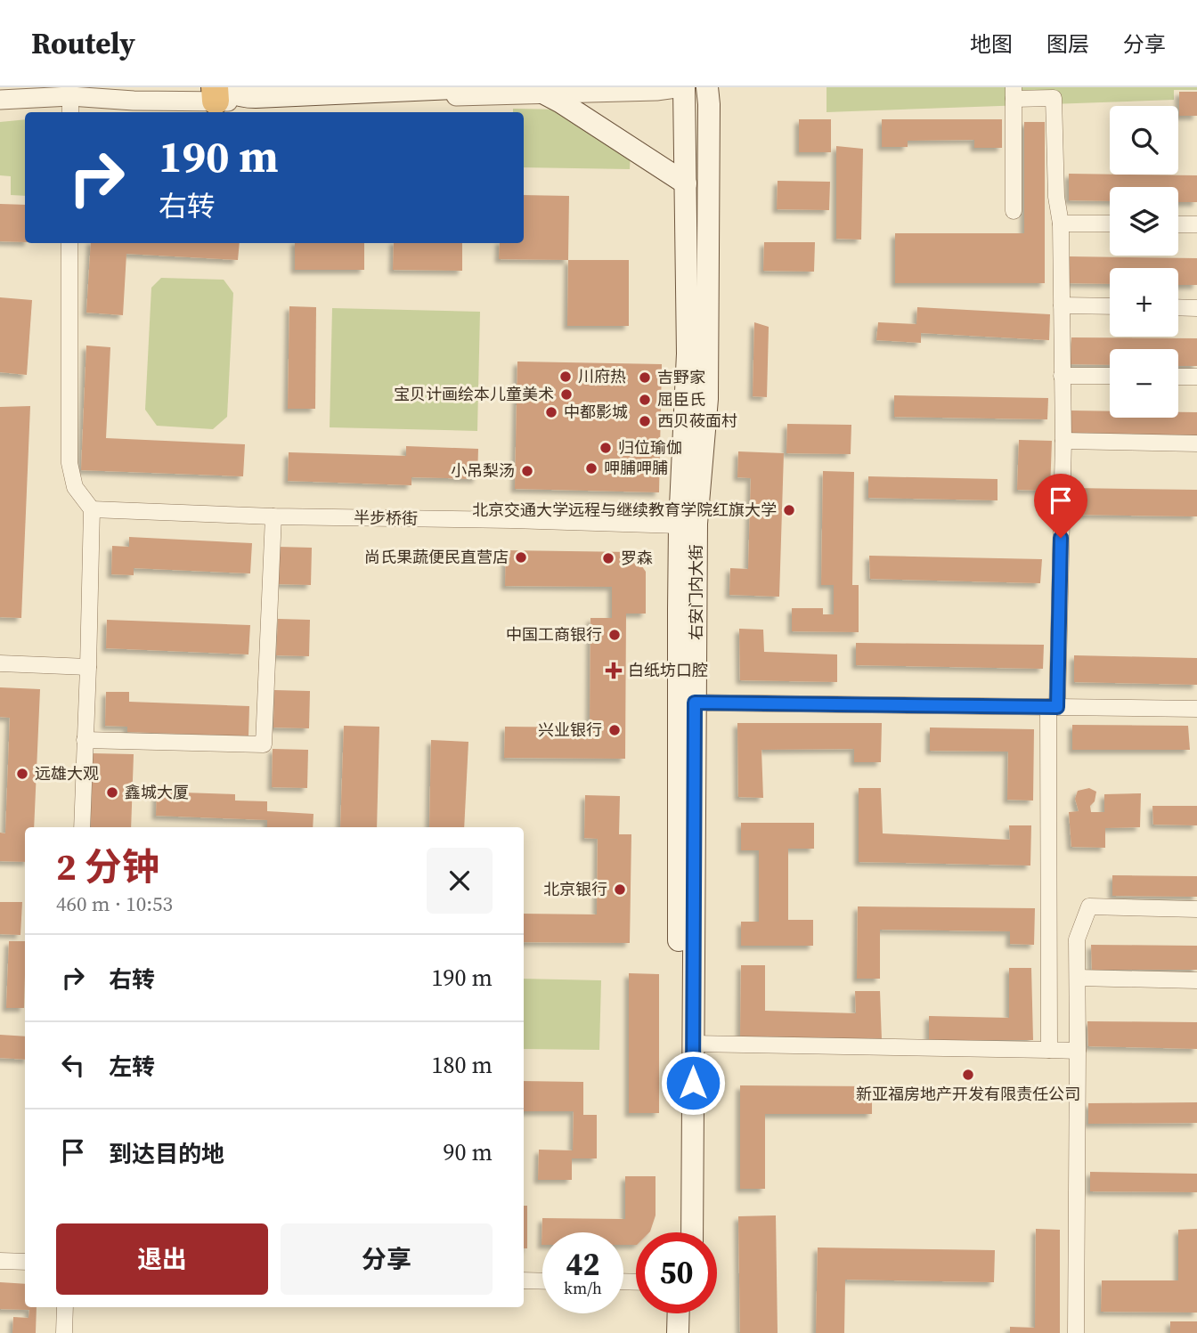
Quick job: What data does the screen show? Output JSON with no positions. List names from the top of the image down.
{
  "streets": {
    "main road": ["右安门内大街"],
    "street": ["半步桥街"]
  },
  "crossings": [
    ["半步桥街", "右安门内大街"]
  ],
  "places": {
    "other": [
      "川府热",
      "吉野家",
      "宝贝计画绘本儿童美术",
      "屈臣氏",
      "中都影城",
      "西贝莜面村",
      "归位瑜伽",
      "呷脯呷脯",
      "小吊梨汤",
      "北京交通大学远程与继续教育学院红旗大学",
      "尚氏果蔬便民直营店",
      "罗森",
      "中国工商银行",
      "兴业银行",
      "远雄大观",
      "鑫城大厦",
      "北京银行",
      "新亚福房地产开发有限责任公司"
    ],
    "health": ["白纸坊口腔"]
  },
  "page": {
    "header": "Routely",
    "nav": ["地图", "图层", "分享"],
    "map_buttons": ["+", "−"],
    "turn": ["190 m", "右转"],
    "heading": ["2 分钟", "460 m · 10:53"],
    "list": [
      {
        "name": "右转",
        "value": "190 m"
      },
      {
        "name": "左转",
        "value": "180 m"
      },
      {
        "name": "到达目的地",
        "value": "90 m"
      }
    ],
    "buttons": ["退出", "分享"],
    "speed": "42 km/h",
    "limit": "50"
  }
}
